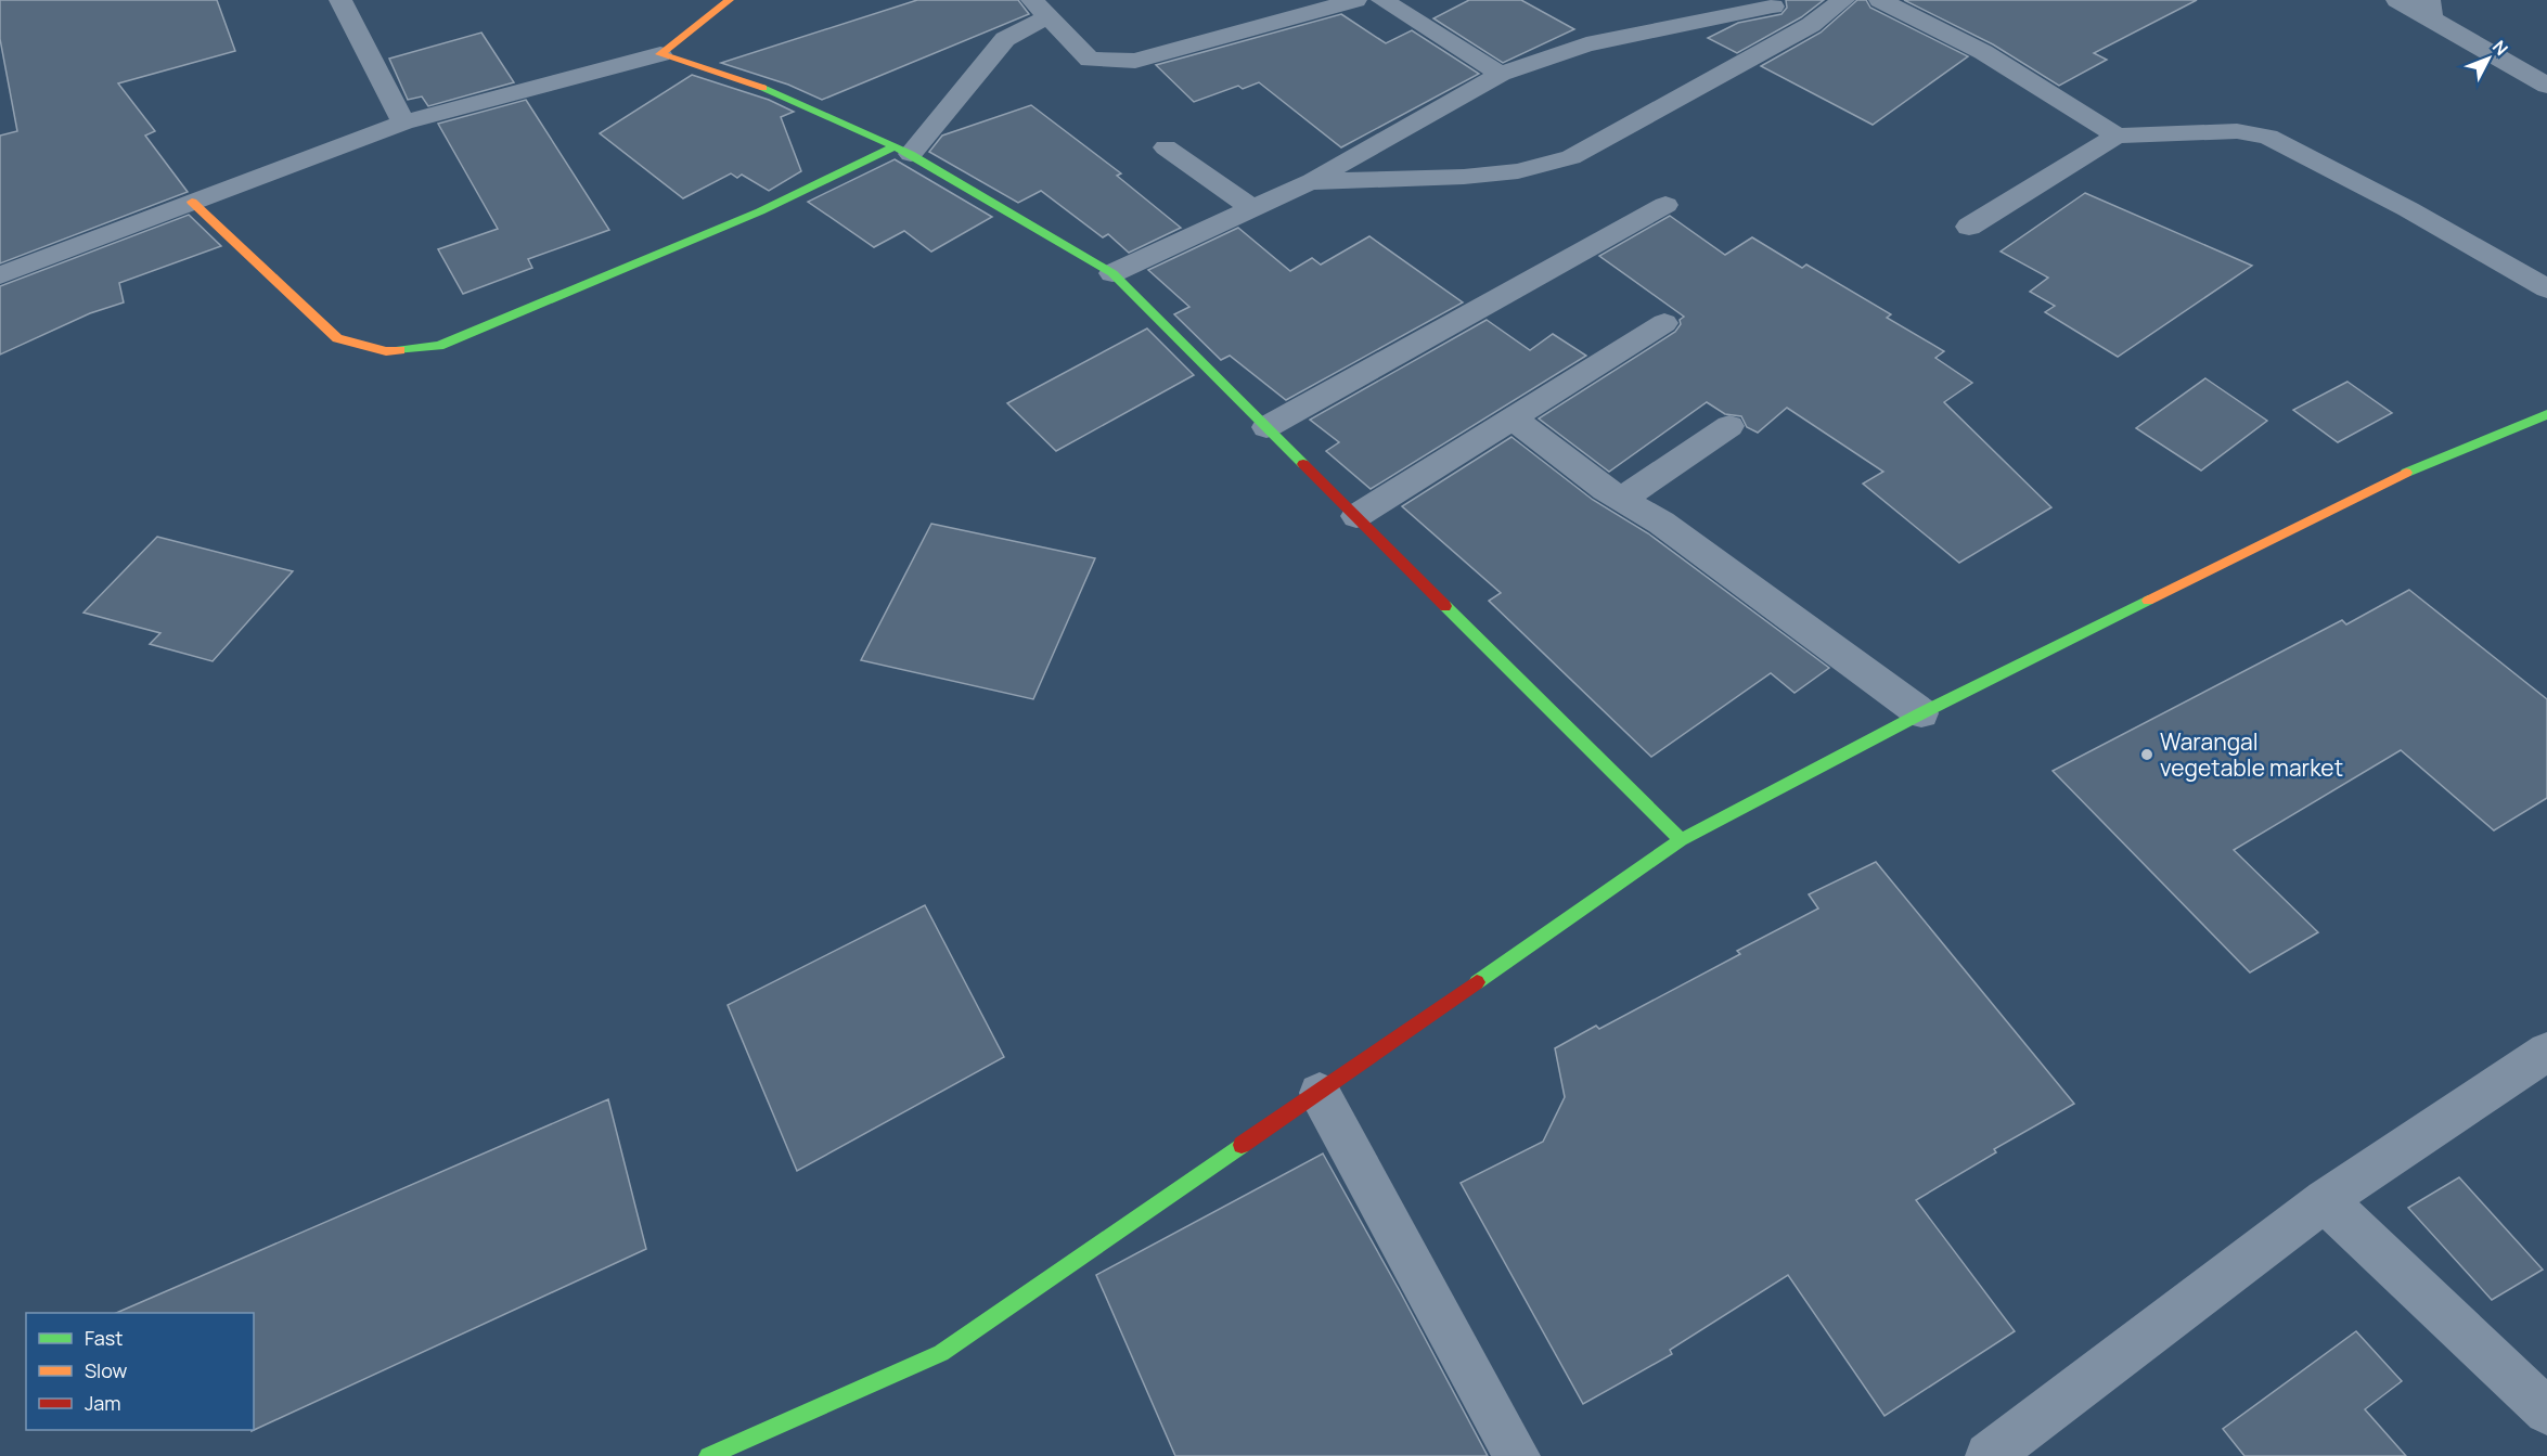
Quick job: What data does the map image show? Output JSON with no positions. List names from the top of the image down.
{
  "places": ["Warangal vegetable market"],
  "legend": ["Fast", "Slow", "Jam"],
  "north": "top right"
}
